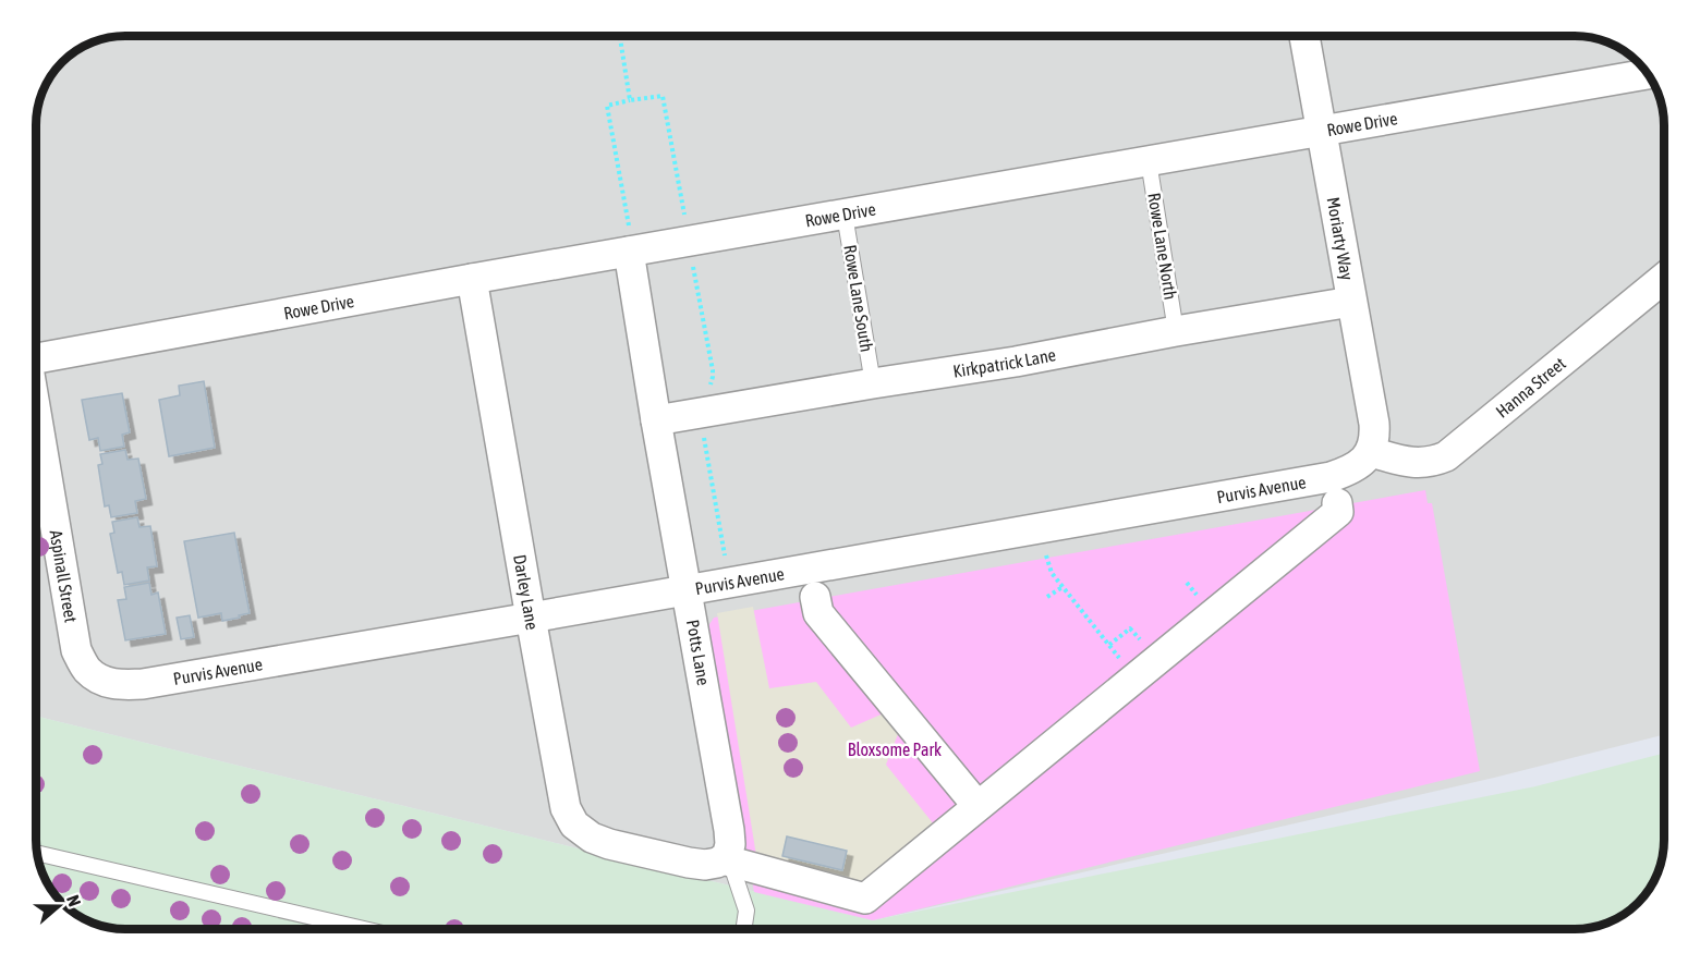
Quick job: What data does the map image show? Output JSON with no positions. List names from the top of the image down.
{
  "streets": {
    "street": [
      "Rowe Drive",
      "Moriarty Way",
      "Kirkpatrick Lane",
      "Hanna Street",
      "Purvis Avenue",
      "Aspinall Street",
      "Darley Lane",
      "Potts Lane"
    ],
    "lane": ["Rowe Lane North", "Rowe Lane South"]
  },
  "crossings": [
    ["Rowe Drive", "Moriarty Way"],
    ["Rowe Drive", "Rowe Lane North"],
    ["Rowe Drive", "Rowe Lane South"],
    ["Rowe Drive", "Darley Lane"],
    ["Rowe Drive", "Potts Lane"],
    ["Moriarty Way", "Kirkpatrick Lane"],
    ["Moriarty Way", "Hanna Street"],
    ["Moriarty Way", "Purvis Avenue"],
    ["Rowe Lane North", "Kirkpatrick Lane"],
    ["Rowe Lane South", "Kirkpatrick Lane"],
    ["Kirkpatrick Lane", "Potts Lane"],
    ["Hanna Street", "Purvis Avenue"],
    ["Purvis Avenue", "Aspinall Street"],
    ["Purvis Avenue", "Darley Lane"],
    ["Purvis Avenue", "Potts Lane"],
    ["Darley Lane", "Potts Lane"]
  ],
  "parks": ["Bloxsome Park"],
  "north": "right"
}
